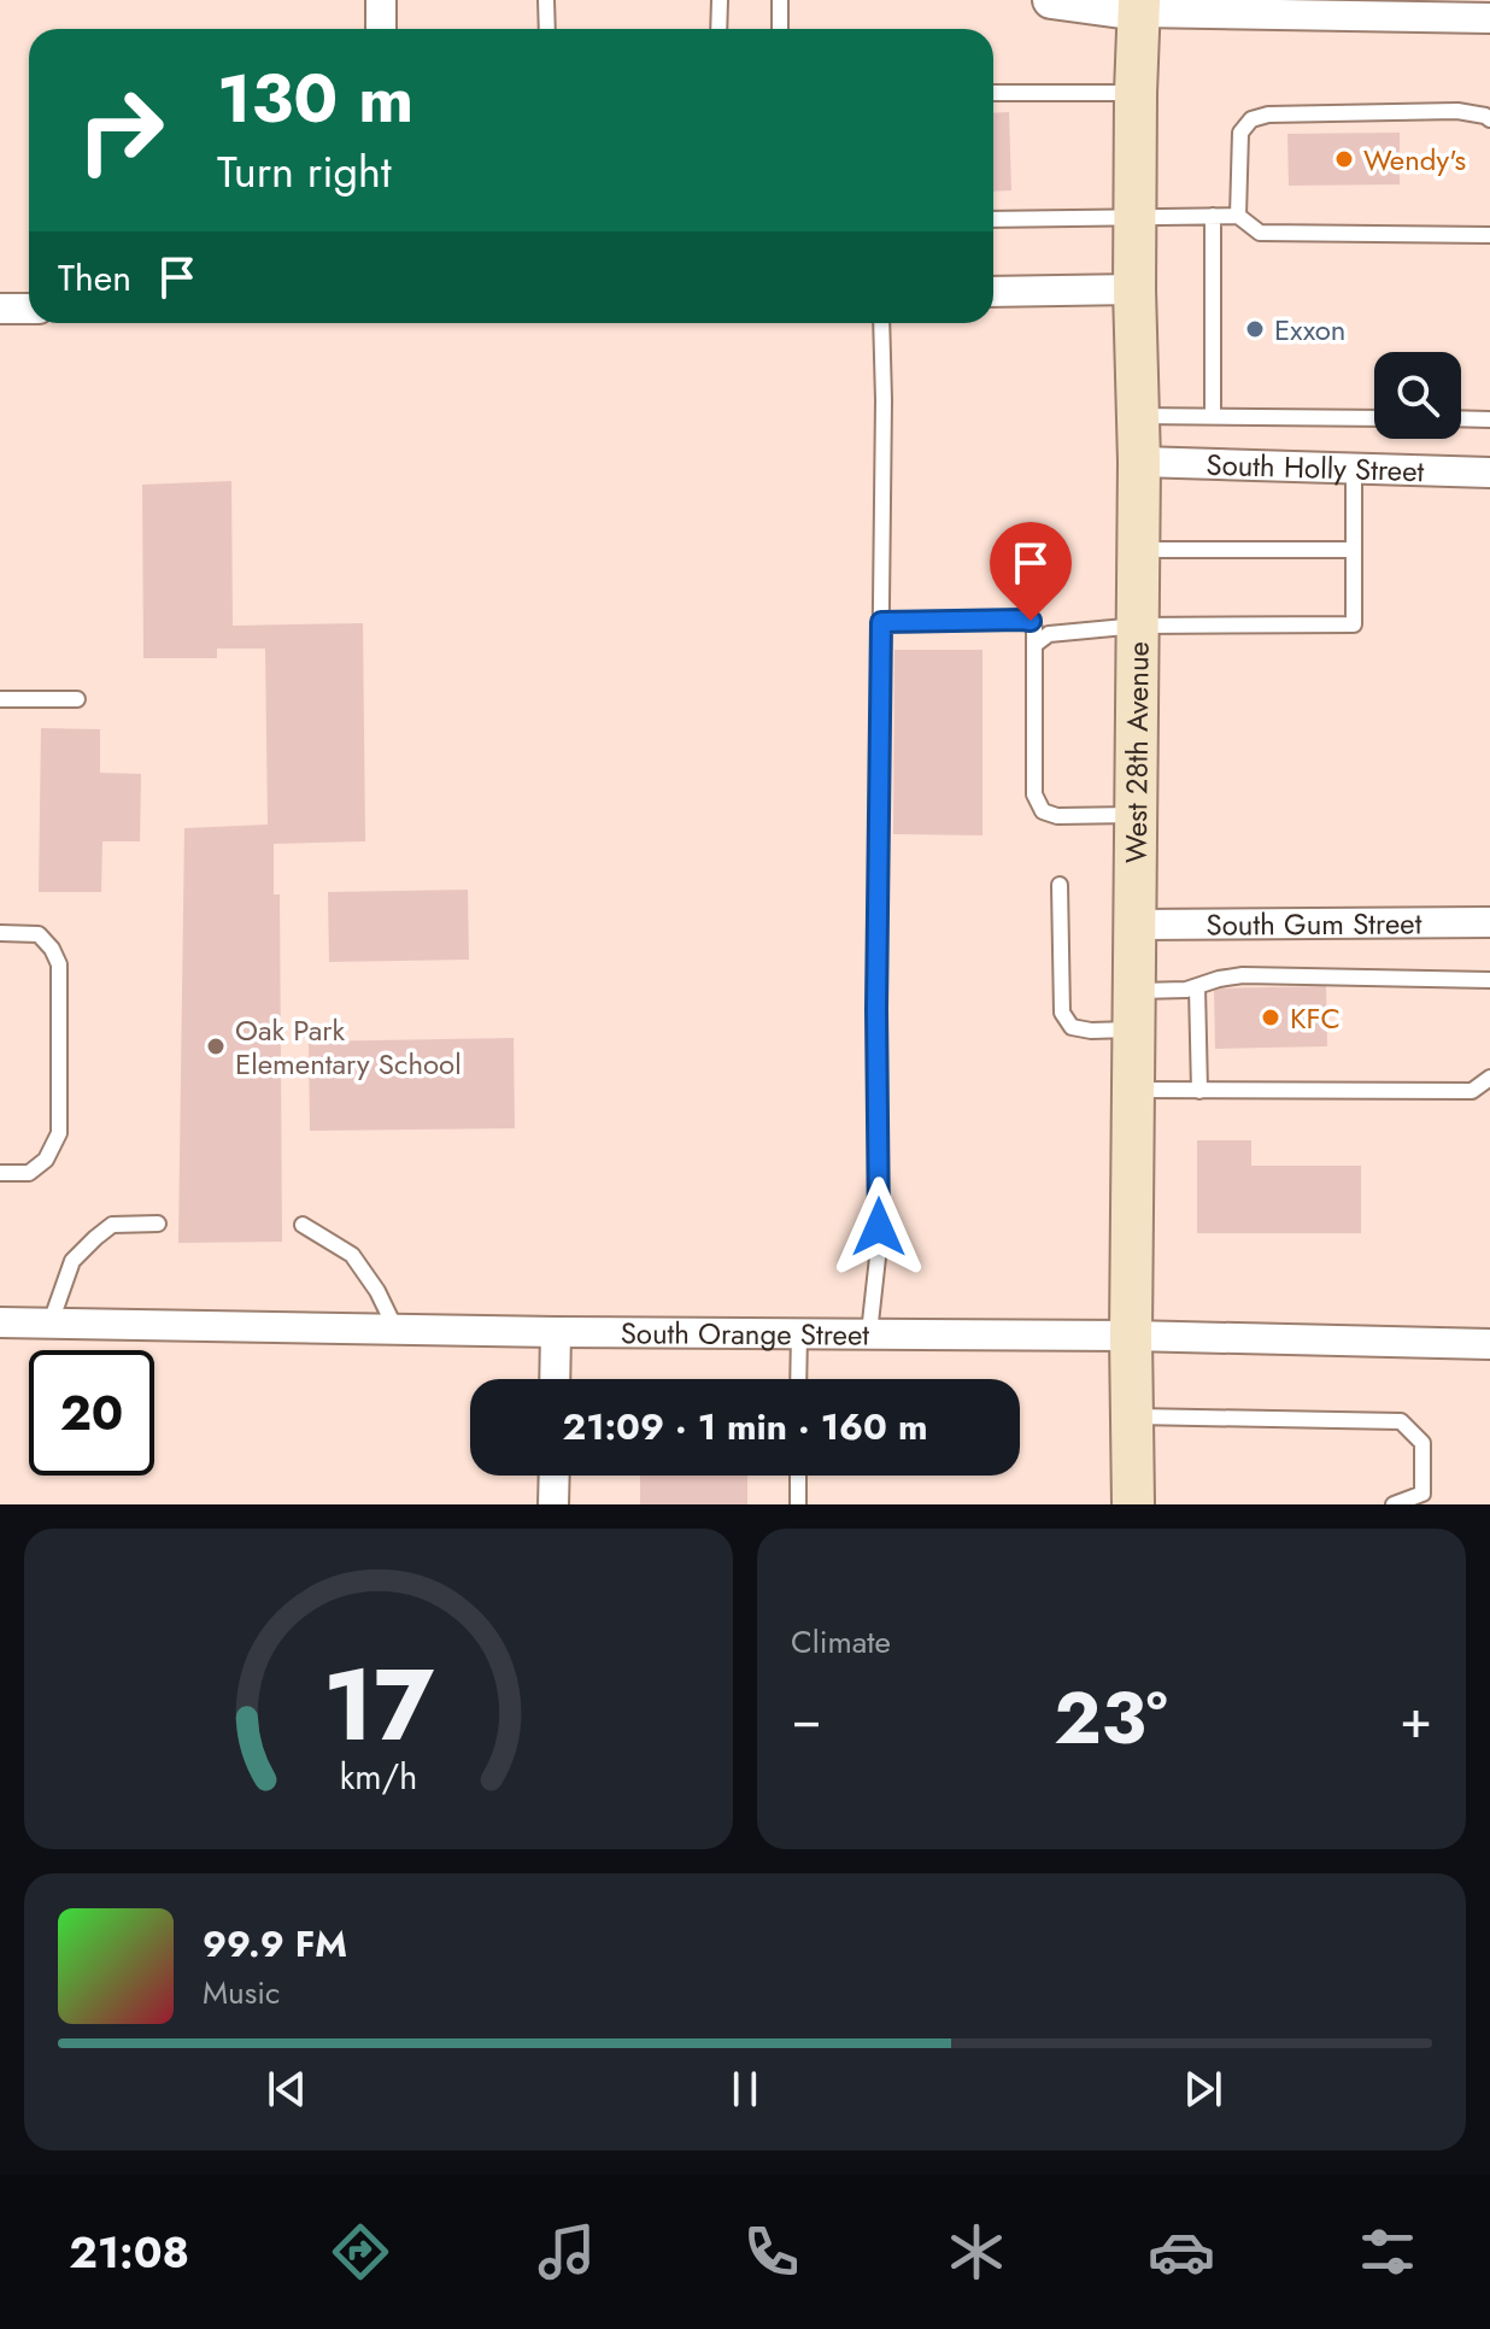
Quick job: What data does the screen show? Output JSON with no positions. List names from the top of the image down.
{
  "streets": {
    "main road": ["West 28th Avenue"],
    "street": ["South Holly Street", "South Gum Street", "South Orange Street"]
  },
  "crossings": [
    ["South Holly Street", "West 28th Avenue"],
    ["West 28th Avenue", "South Gum Street"],
    ["West 28th Avenue", "South Orange Street"]
  ],
  "places": [
    "Wendy's",
    "Exxon",
    "KFC",
    "Oak Park Elementary School"
  ],
  "page": {
    "turn": ["130 m", "Turn right"],
    "then": "Then",
    "limit": "20",
    "trip": "21:09 · 1 min · 160 m",
    "tile": "Climate",
    "heat": ["−", "23°", "+"],
    "song": ["99.9 FM", "Music"],
    "tabs": "21:08",
    "gauge": ["17", "km/h"]
  }
}
